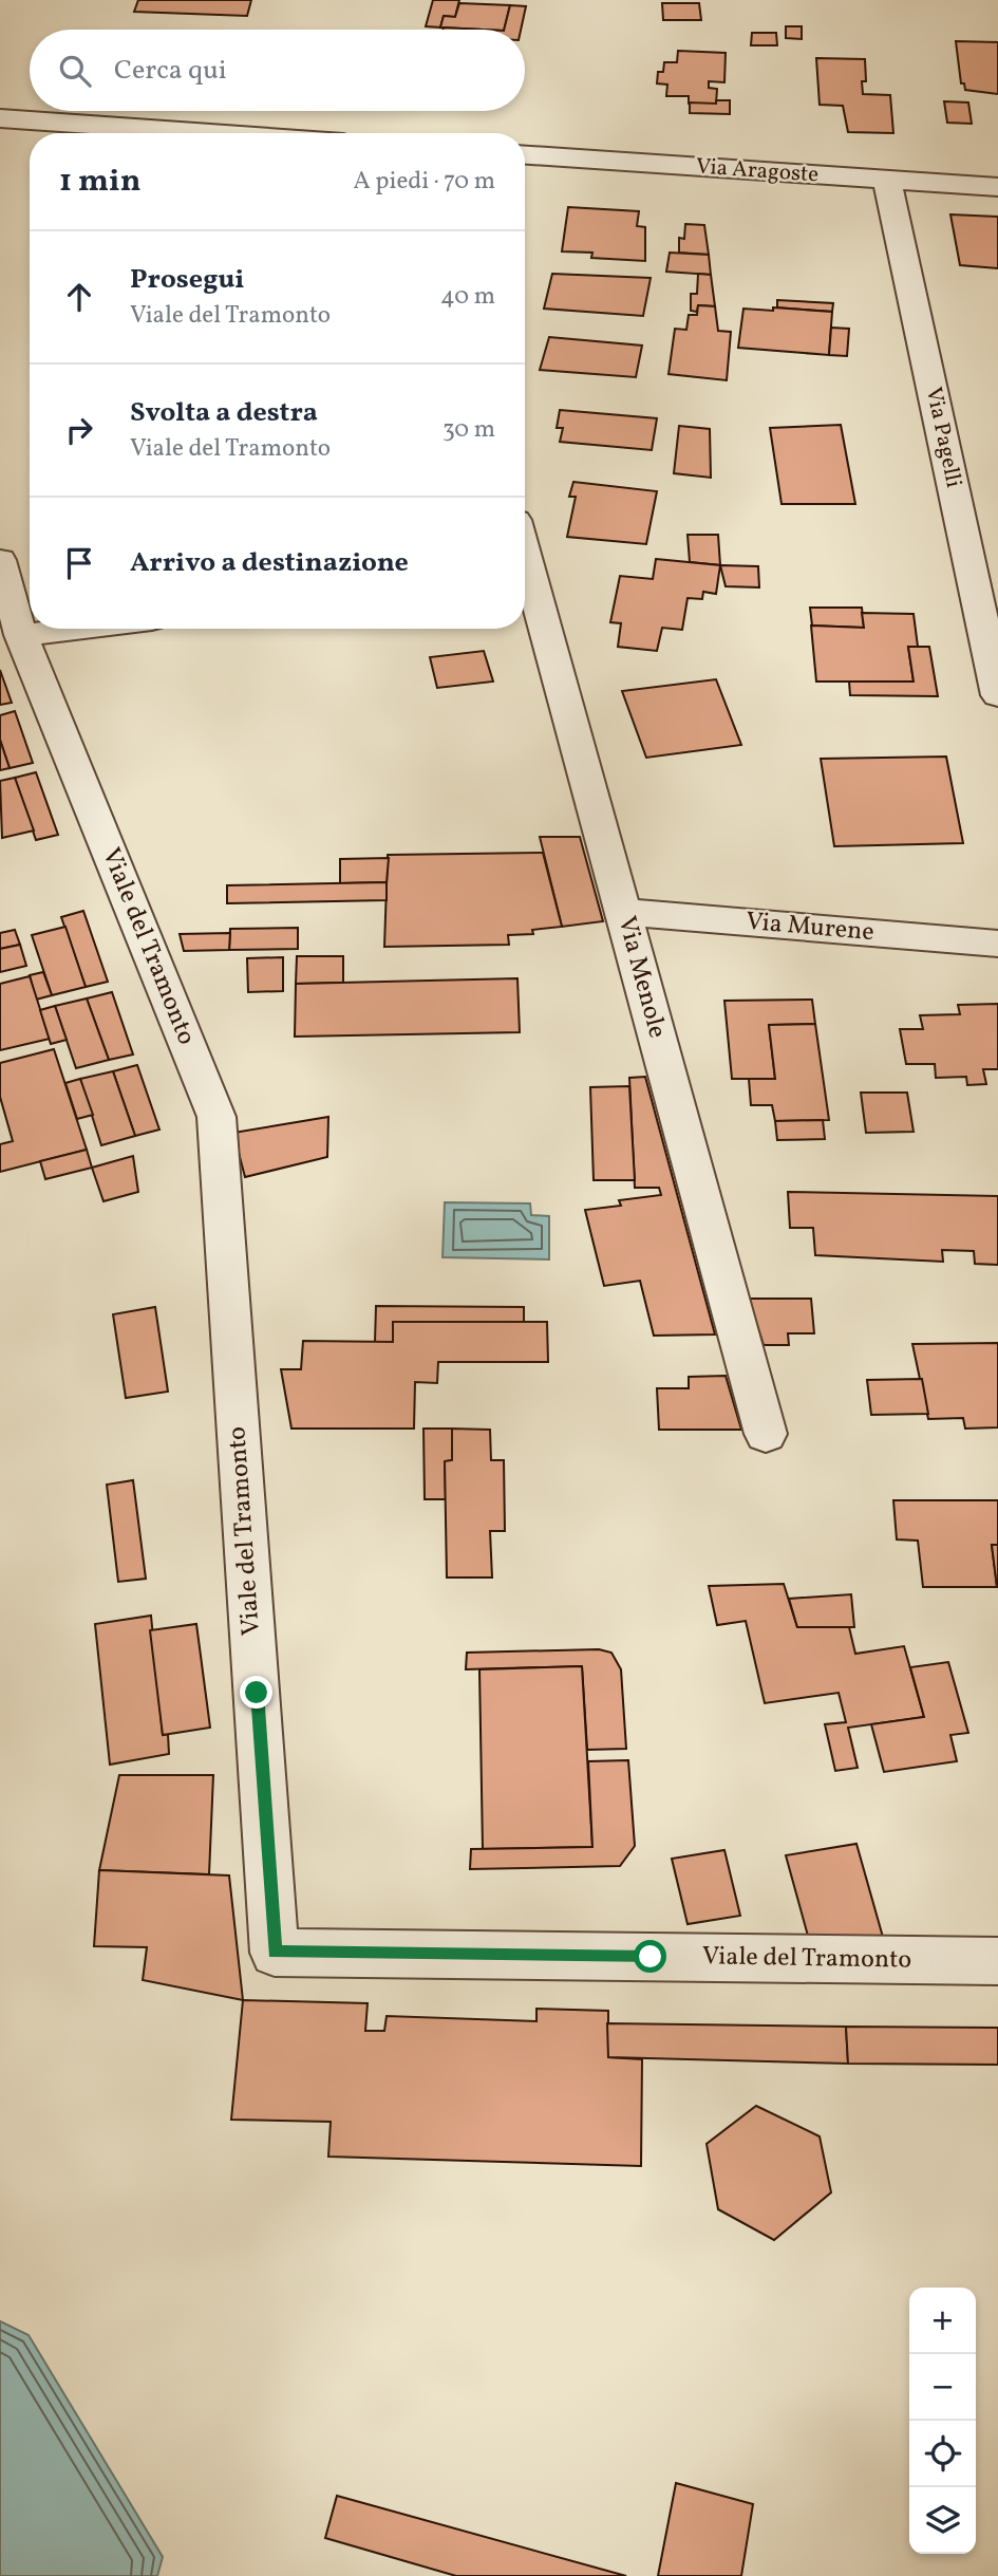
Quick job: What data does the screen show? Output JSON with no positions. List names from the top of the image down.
{
  "streets": {
    "street": [
      "Via Aragoste",
      "Via Pagelli",
      "Via Murene",
      "Viale del Tramonto",
      "Via Menole"
    ]
  },
  "crossings": [
    ["Via Aragoste", "Via Pagelli"],
    ["Via Murene", "Via Menole"]
  ],
  "page": {
    "search": "Cerca qui",
    "heading": ["1 min", "A piedi · 70 m"],
    "list": [
      ["Prosegui", "Viale del Tramonto", "40 m"],
      ["Svolta a destra", "Viale del Tramonto", "30 m"],
      "Arrivo a destinazione"
    ],
    "map_buttons": ["+", "−"]
  }
}
